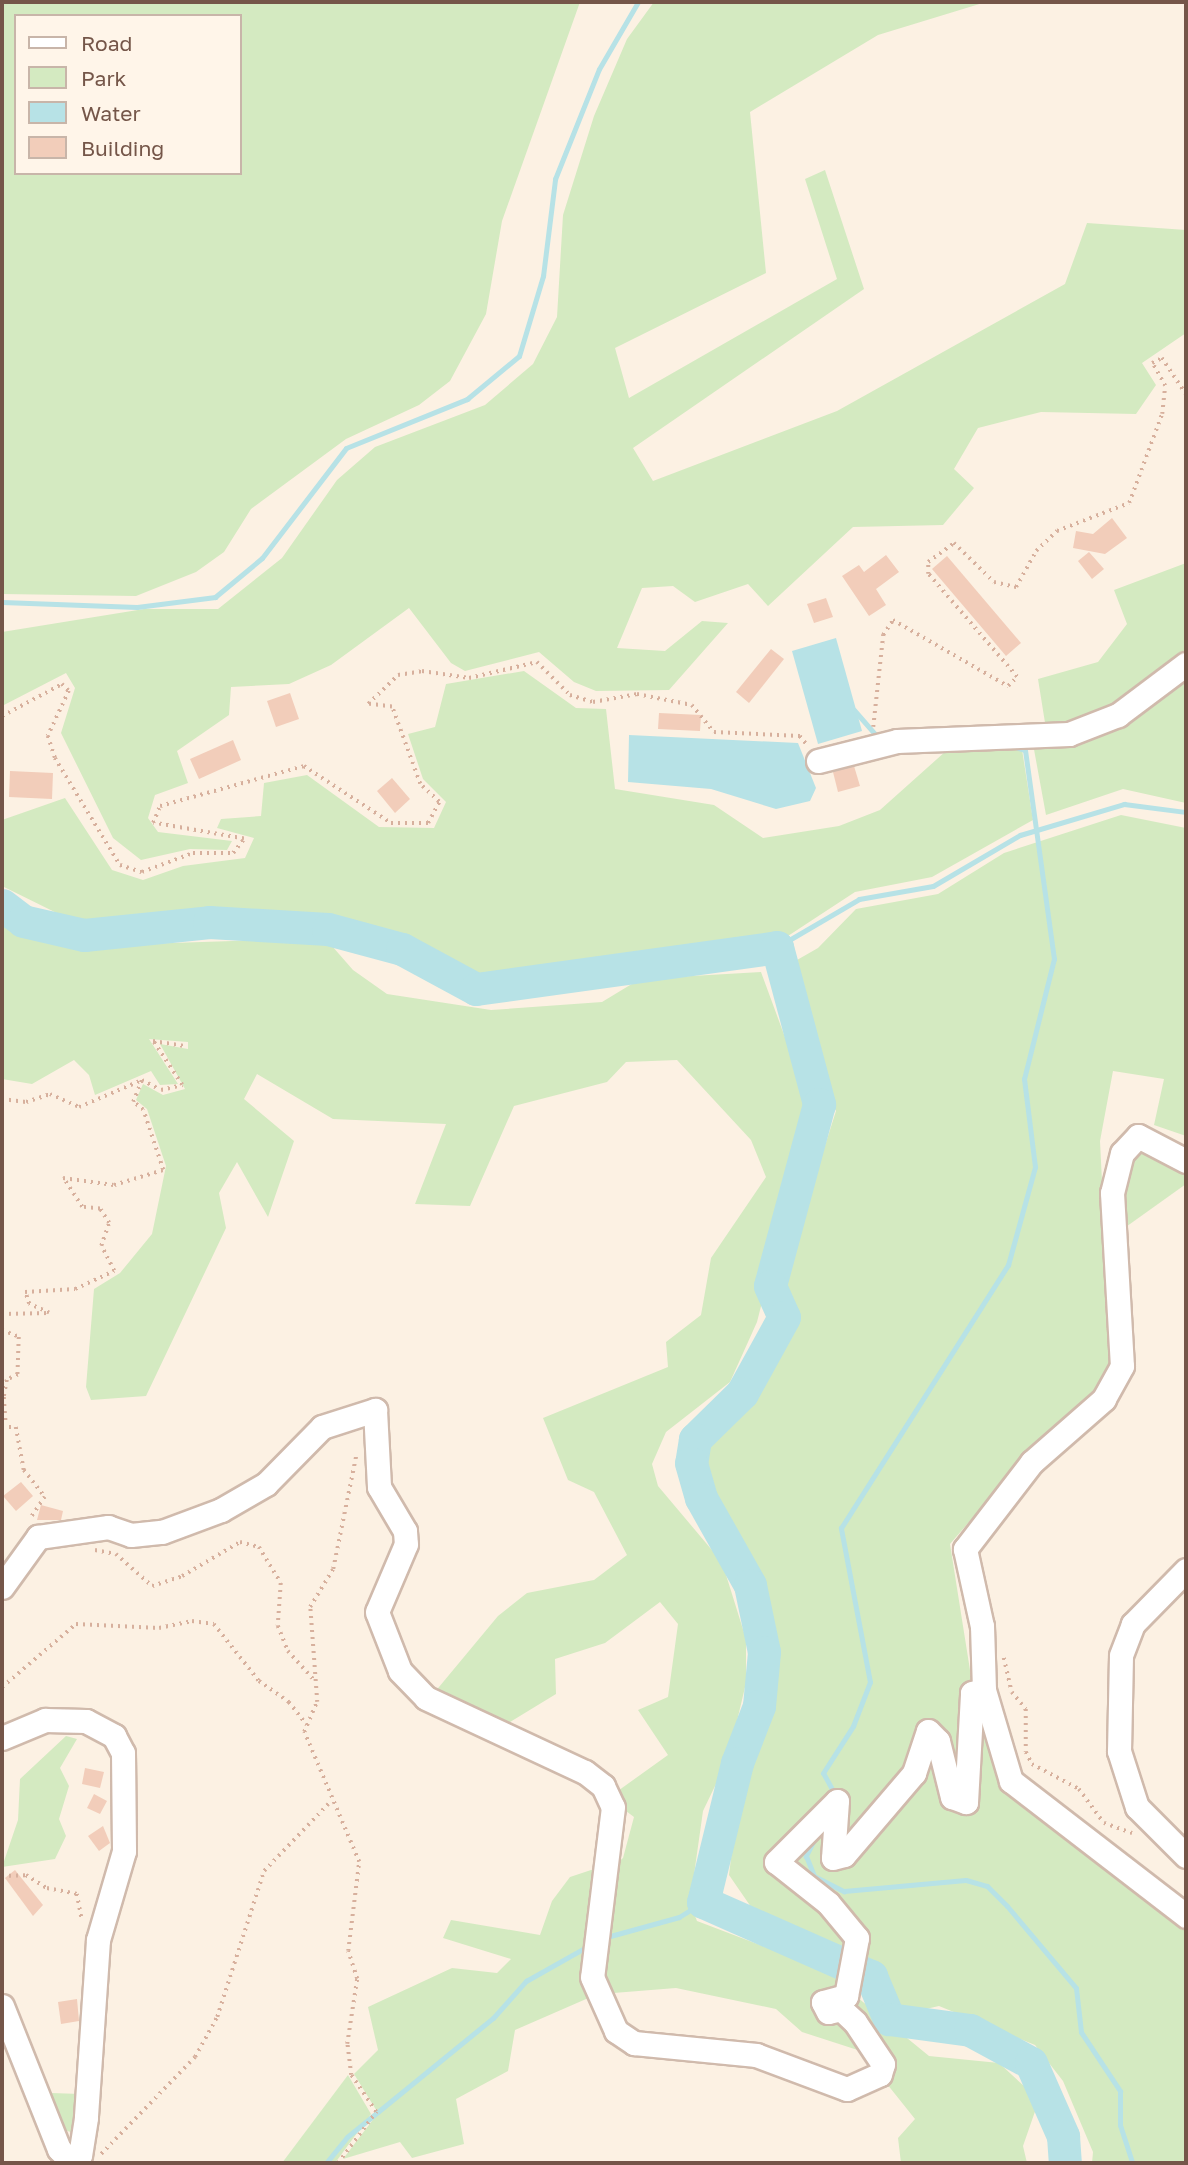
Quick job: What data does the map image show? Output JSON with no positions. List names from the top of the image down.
{
  "legend": [
    "Road",
    "Park",
    "Water",
    "Building"
  ]
}
